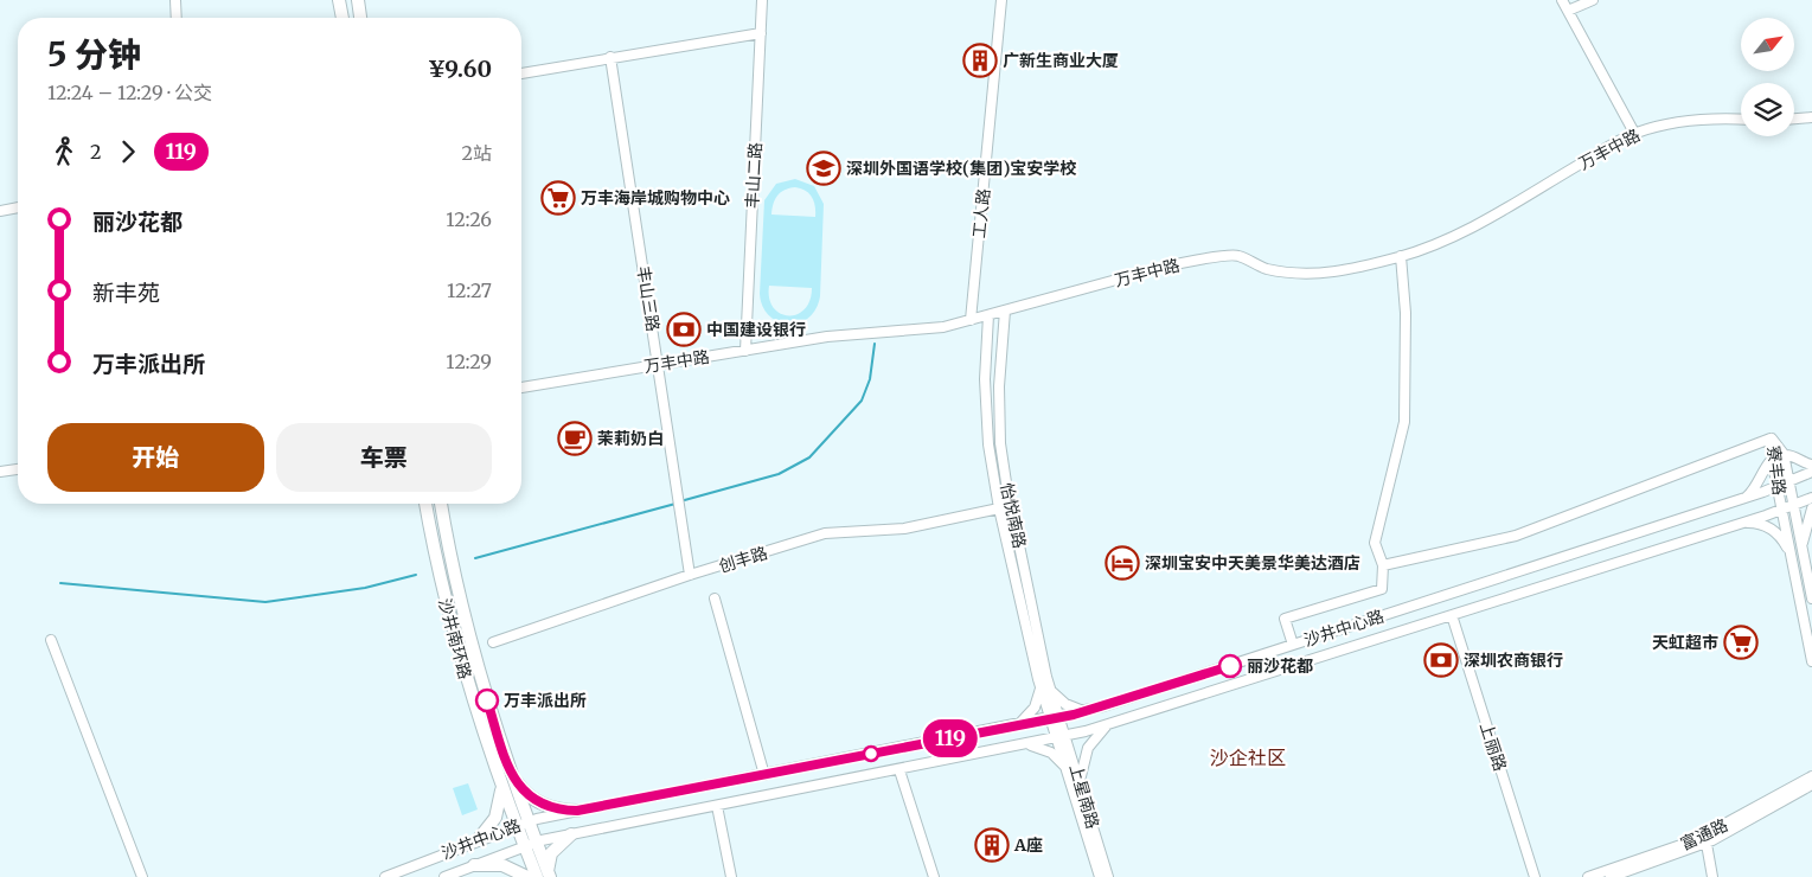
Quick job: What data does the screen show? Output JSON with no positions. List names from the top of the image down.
{
  "streets": {
    "main road": ["沙井南环路"],
    "street": [
      "万丰中路",
      "丰山二路",
      "工人路",
      "丰山三路",
      "寮丰路",
      "怡悦南路",
      "创丰路",
      "沙井中心路",
      "上丽路",
      "上星南路",
      "富通路"
    ]
  },
  "crossings": [
    ["万丰中路", "丰山二路"],
    ["万丰中路", "工人路"],
    ["万丰中路", "丰山三路"],
    ["万丰中路", "怡悦南路"],
    ["丰山三路", "创丰路"],
    ["寮丰路", "沙井中心路"],
    ["怡悦南路", "创丰路"],
    ["怡悦南路", "沙井中心路"],
    ["怡悦南路", "上星南路"],
    ["沙井中心路", "沙井南环路"],
    ["沙井中心路", "上丽路"],
    ["沙井中心路", "上星南路"]
  ],
  "districts": ["沙企社区"],
  "places": {
    "building": ["广新生商业大厦", "A座"],
    "school or university": ["深圳外国语学校(集团)宝安学校"],
    "supermarket": ["万丰海岸城购物中心", "天虹超市"],
    "bank": ["中国建设银行", "深圳农商银行"],
    "cafe": ["茉莉奶白"],
    "hotel": ["深圳宝安中天美景华美达酒店"],
    "other": ["丽沙花都", "万丰派出所"]
  },
  "lines": ["bus line 119"],
  "north": "top right",
  "page": {
    "on_map": "119",
    "heading": ["5 分钟", "12:24 – 12:29 · 公交", "¥9.60"],
    "legs": ["2", "119", "2站"],
    "list": [
      {
        "name": "丽沙花都",
        "value": "12:26"
      },
      {
        "name": "新丰苑",
        "value": "12:27"
      },
      {
        "name": "万丰派出所",
        "value": "12:29"
      }
    ],
    "buttons": ["开始", "车票"]
  }
}
